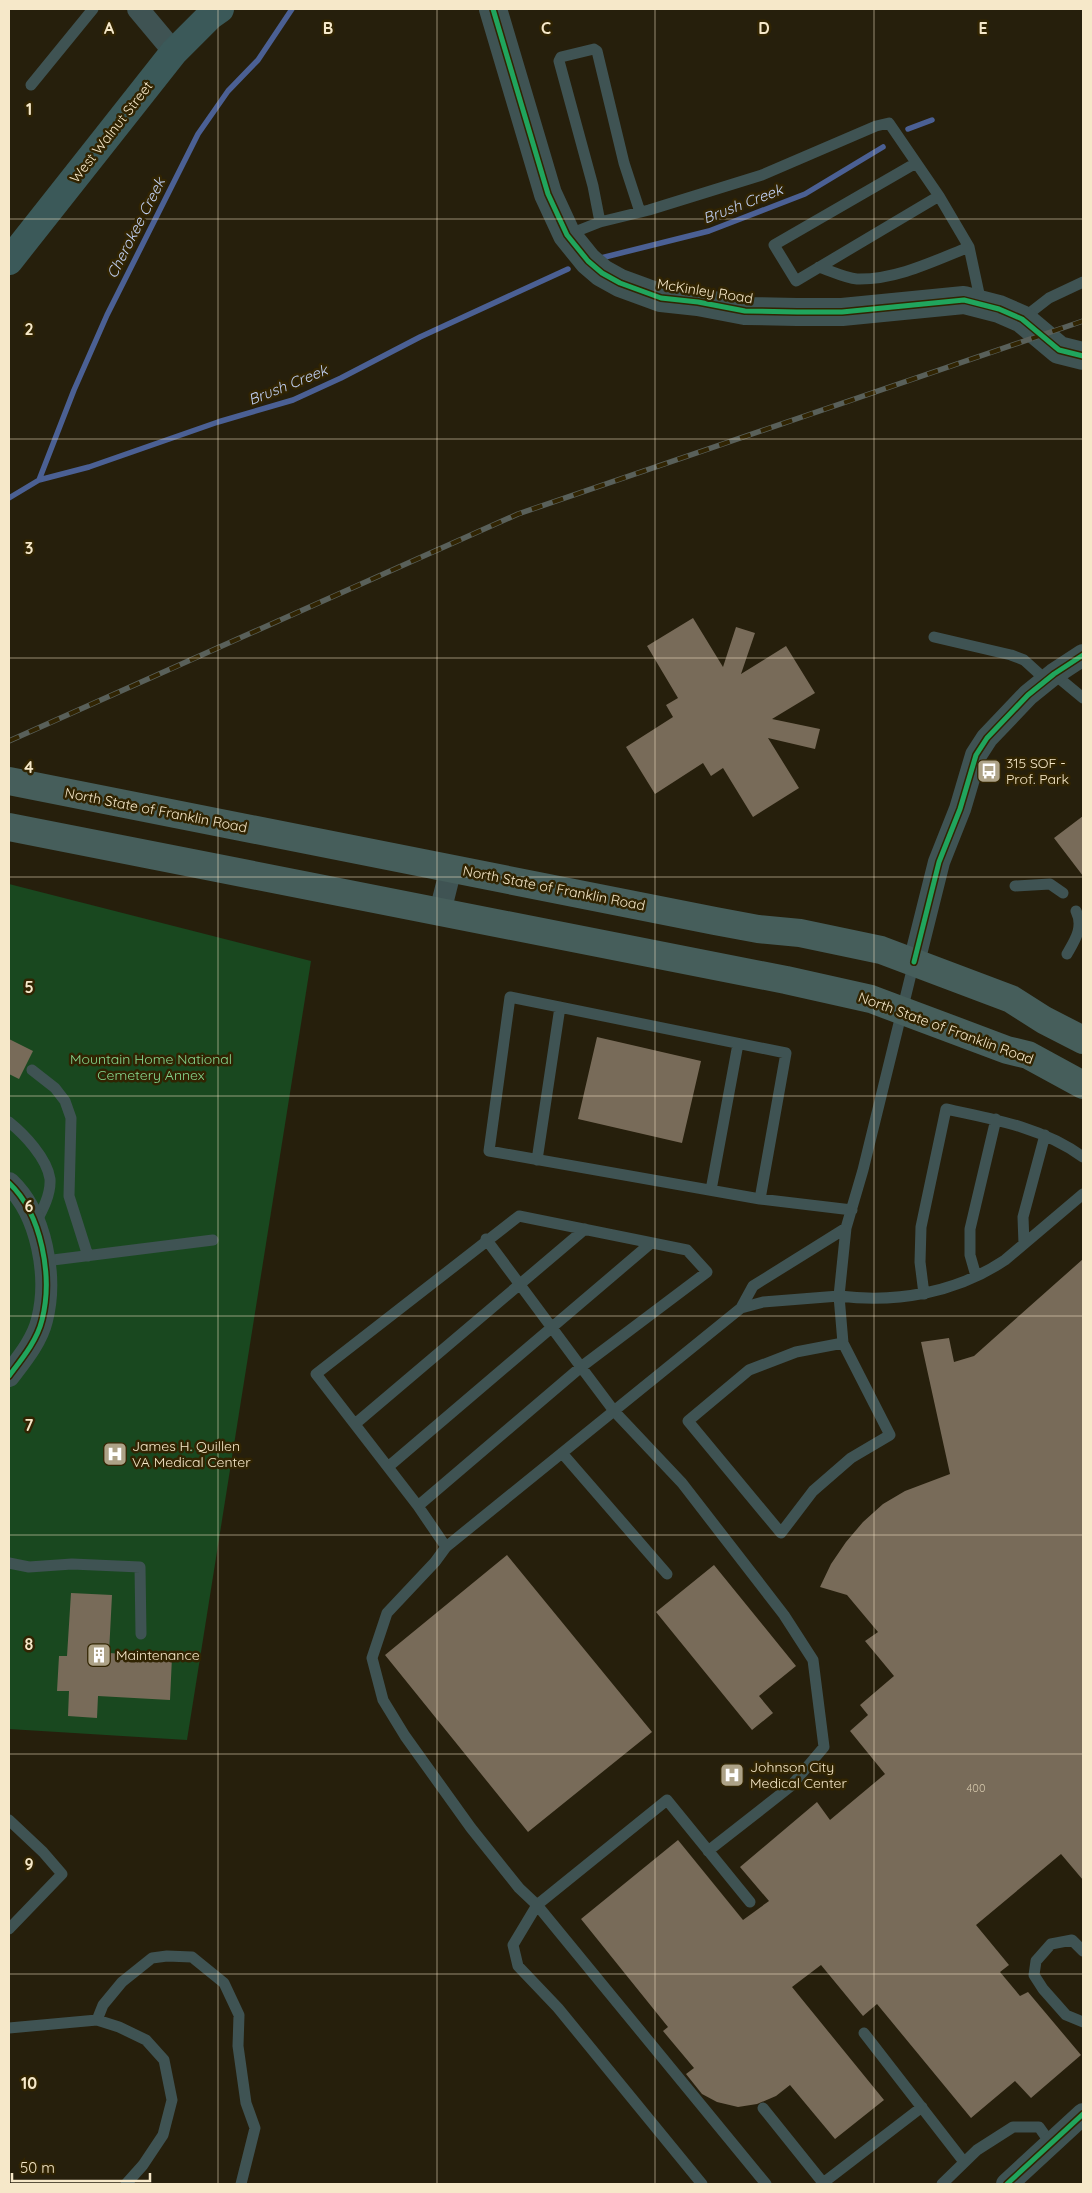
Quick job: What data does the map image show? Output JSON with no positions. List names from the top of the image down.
{
  "streets": {
    "highway": ["North State of Franklin Road"],
    "main road": ["West Walnut Street"],
    "street": ["McKinley Road"]
  },
  "water": ["Brush Creek", "Cherokee Creek"],
  "parks": ["Mountain Home National Cemetery Annex"],
  "places": {
    "bus stop": ["315 SOF - Prof. Park"],
    "hospital": ["James H. Quillen VA Medical Center", "Johnson City Medical Center"],
    "building": ["Maintenance"]
  },
  "house_numbers": ["400"],
  "scale_bar": "50 m",
  "grid": {
    "columns": [
      "A",
      "B",
      "C",
      "D",
      "E"
    ],
    "rows": [
      "1",
      "2",
      "3",
      "4",
      "5",
      "6",
      "7",
      "8",
      "9",
      "10"
    ]
  }
}
